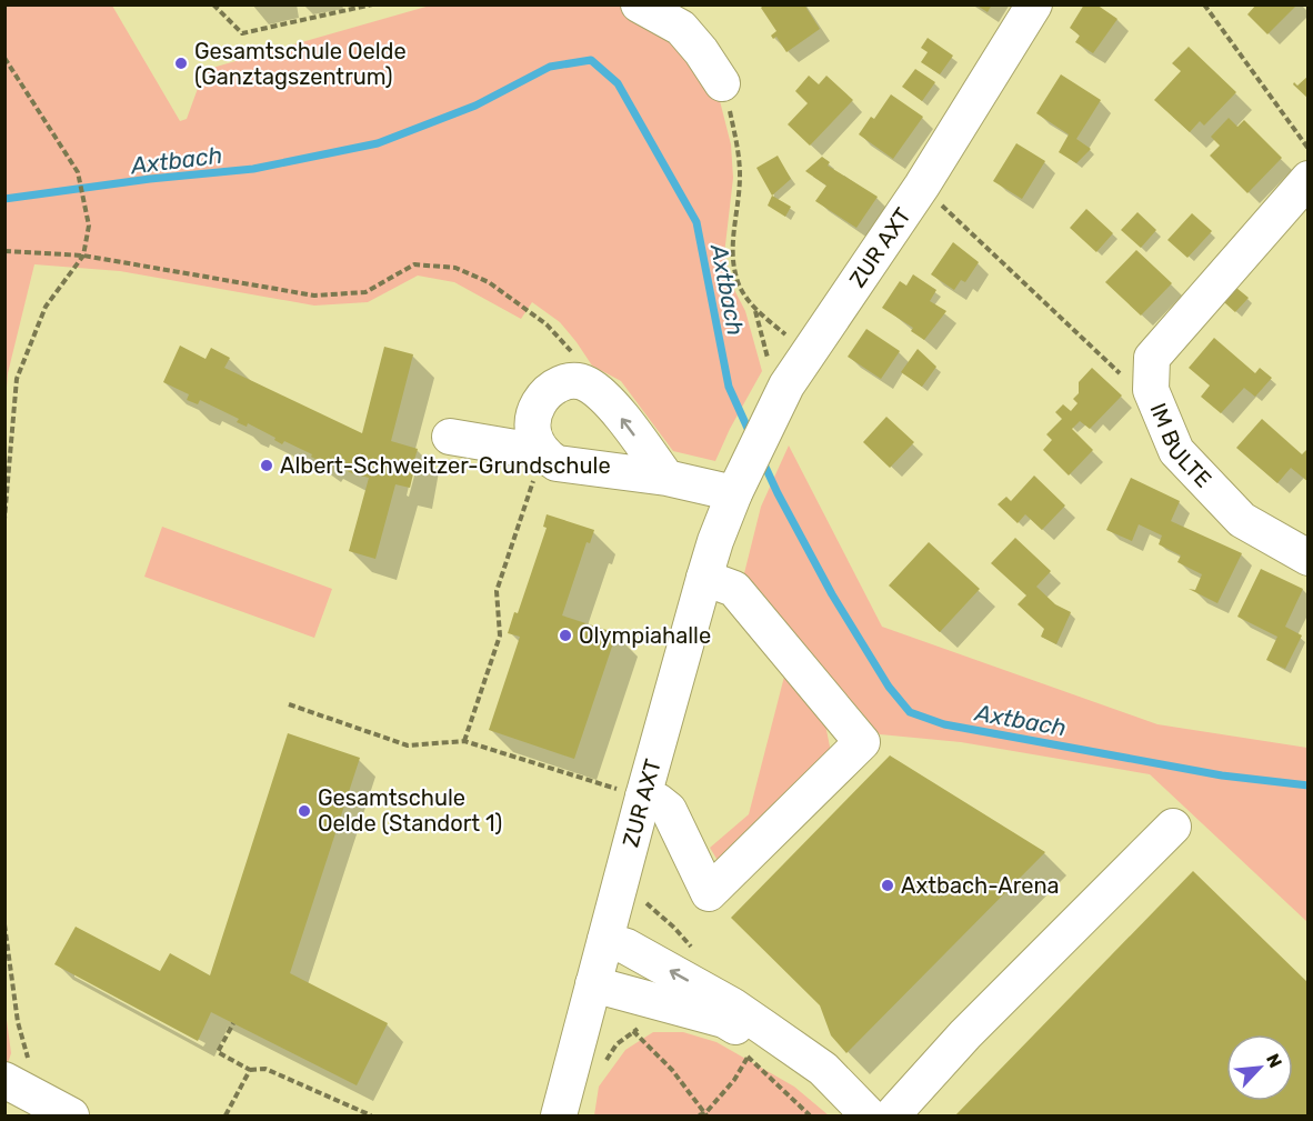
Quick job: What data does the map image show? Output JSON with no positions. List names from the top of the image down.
{
  "streets": {
    "street": ["ZUR AXT", "IM BULTE"]
  },
  "water": ["Axtbach"],
  "places": [
    "Gesamtschule Oelde (Ganztagszentrum)",
    "Albert-Schweitzer-Grundschule",
    "Olympiahalle",
    "Gesamtschule Oelde (Standort 1)",
    "Axtbach-Arena"
  ],
  "north": "top right"
}
